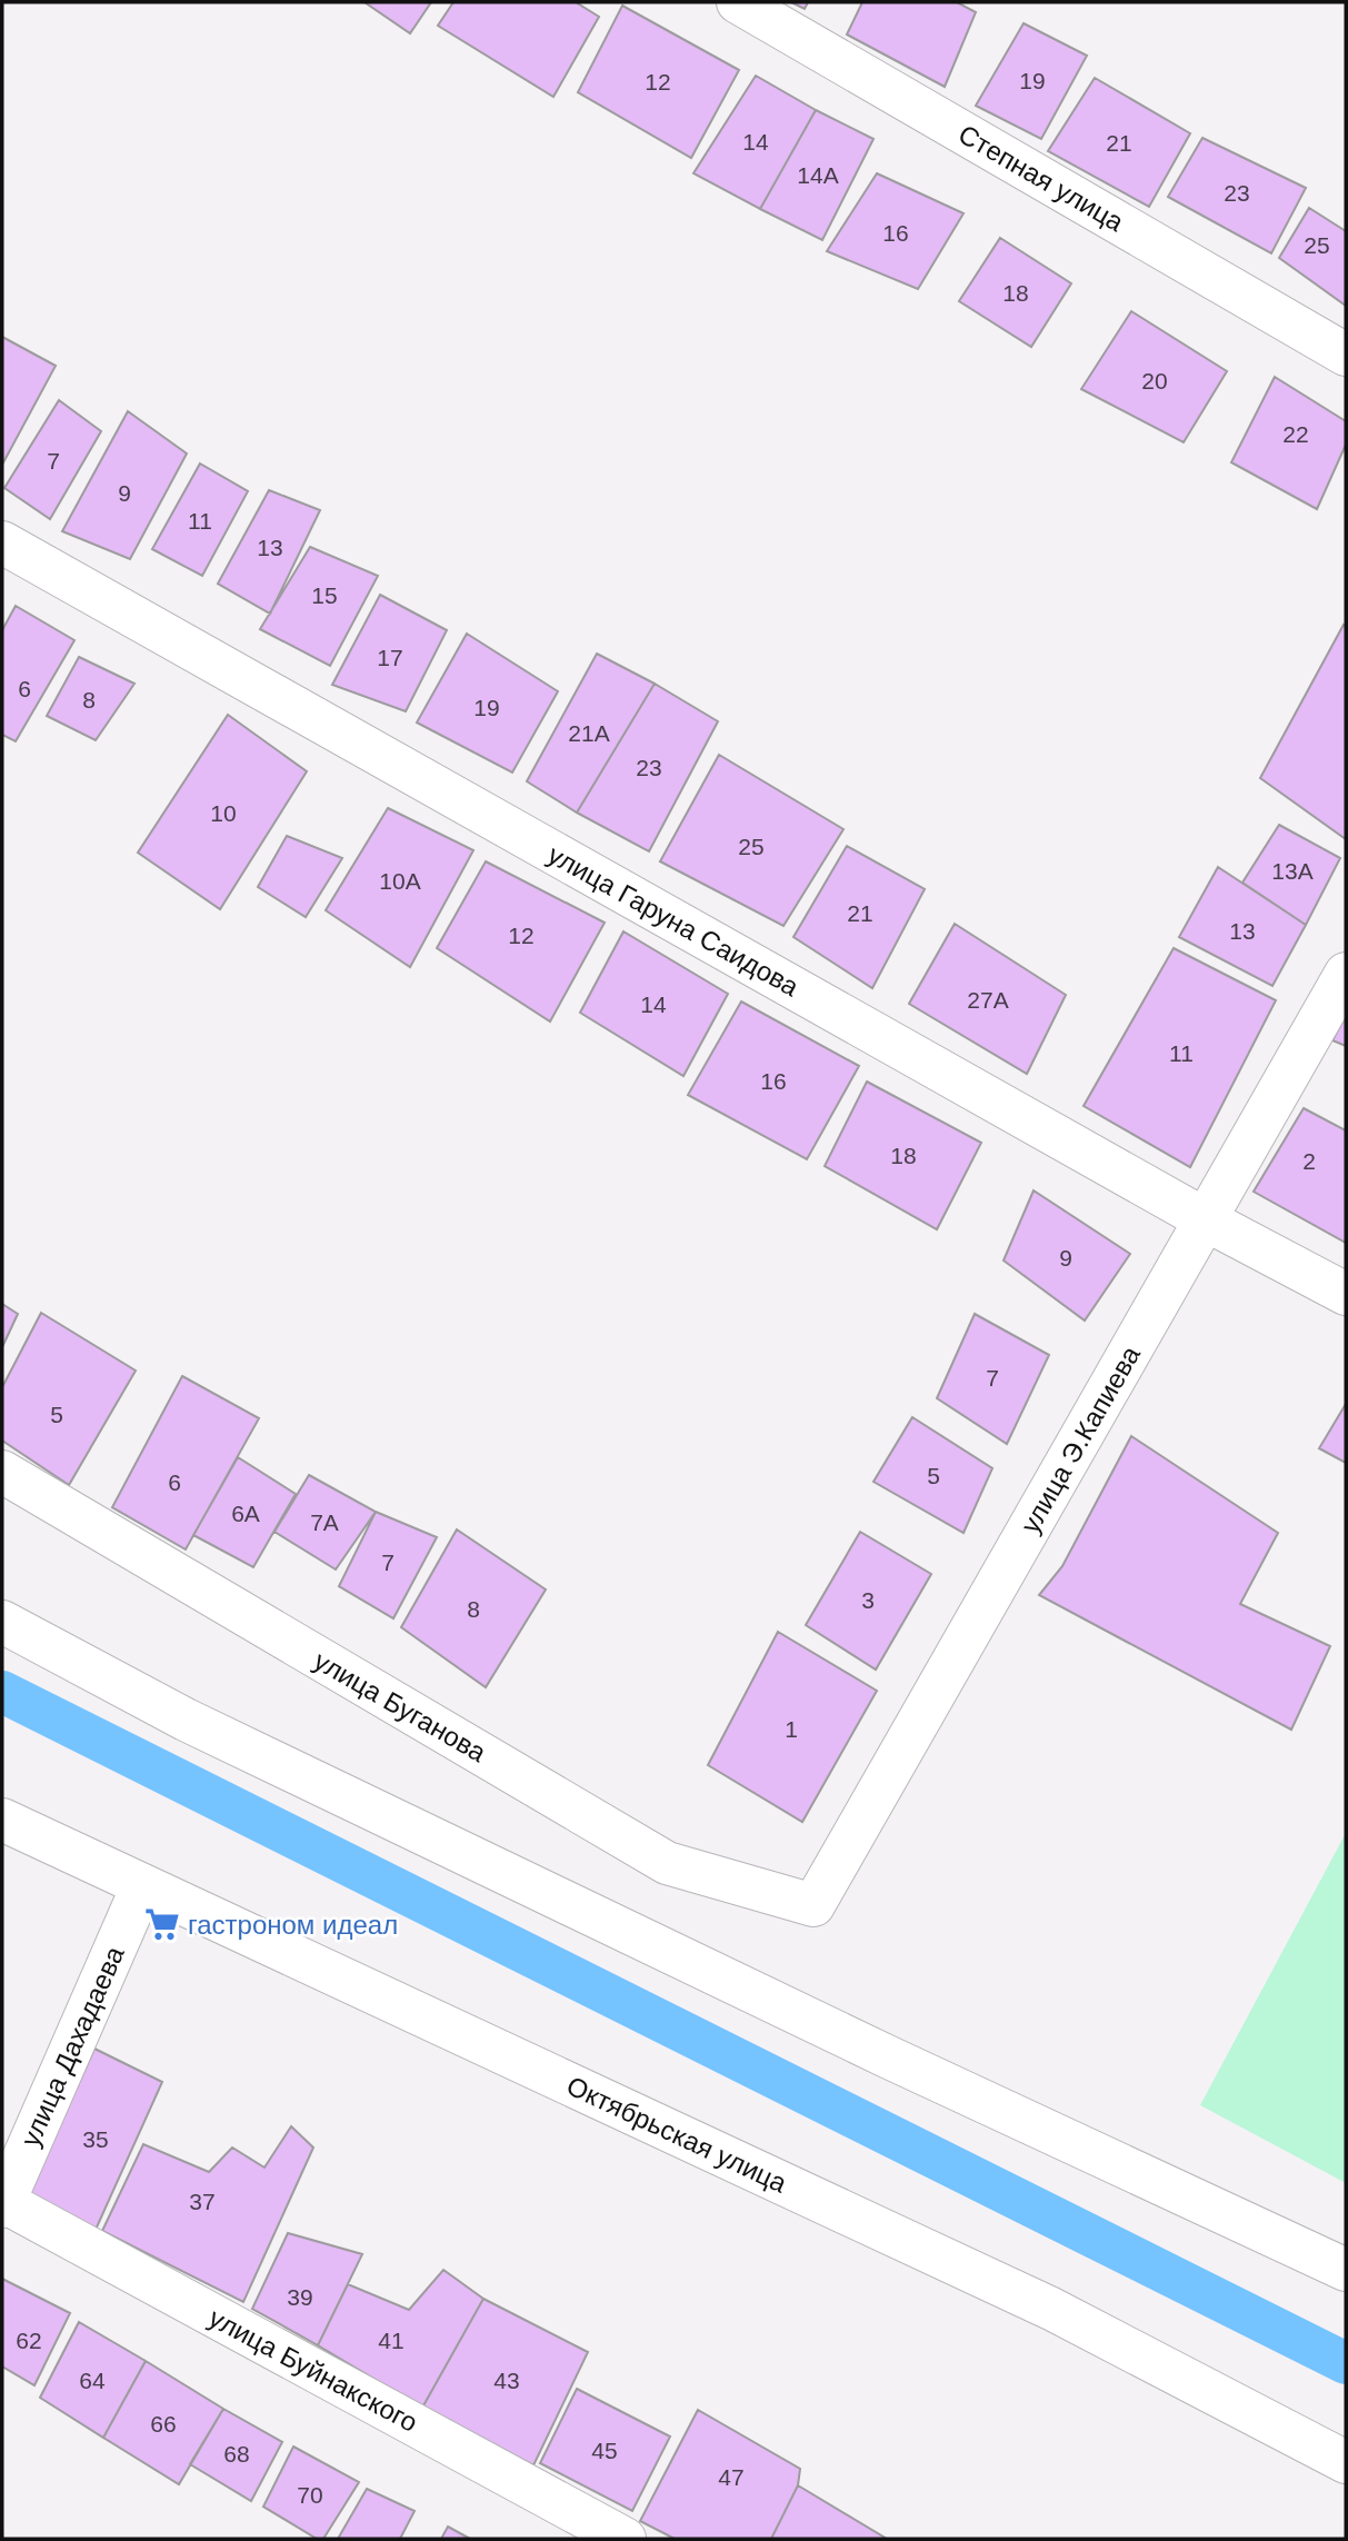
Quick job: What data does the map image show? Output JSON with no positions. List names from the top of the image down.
{
  "streets": {
    "street": [
      "Степная улица",
      "улица Гаруна Саидова",
      "улица Э.Капиева",
      "улица Буганова",
      "улица Дахадаева",
      "Октябрьская улица",
      "улица Буйнакского"
    ]
  },
  "crossings": [
    ["улица Гаруна Саидова", "улица Э.Капиева"],
    ["улица Э.Капиева", "улица Буганова"],
    ["улица Дахадаева", "Октябрьская улица"],
    ["улица Дахадаева", "улица Буйнакского"]
  ],
  "places": {
    "supermarket": ["гастроном идеал"]
  },
  "house_numbers": [
    "19",
    "12",
    "14",
    "21",
    "14А",
    "23",
    "16",
    "25",
    "18",
    "20",
    "22",
    "7",
    "9",
    "11",
    "13",
    "15",
    "17",
    "6",
    "8",
    "19",
    "21А",
    "23",
    "10",
    "25",
    "13А",
    "10А",
    "21",
    "13",
    "12",
    "27А",
    "14",
    "11",
    "16",
    "18",
    "2",
    "9",
    "7",
    "5",
    "5",
    "6",
    "6А",
    "7А",
    "7",
    "3",
    "8",
    "1",
    "35",
    "37",
    "39",
    "62",
    "41",
    "64",
    "43",
    "66",
    "45",
    "68",
    "47",
    "70"
  ]
}
